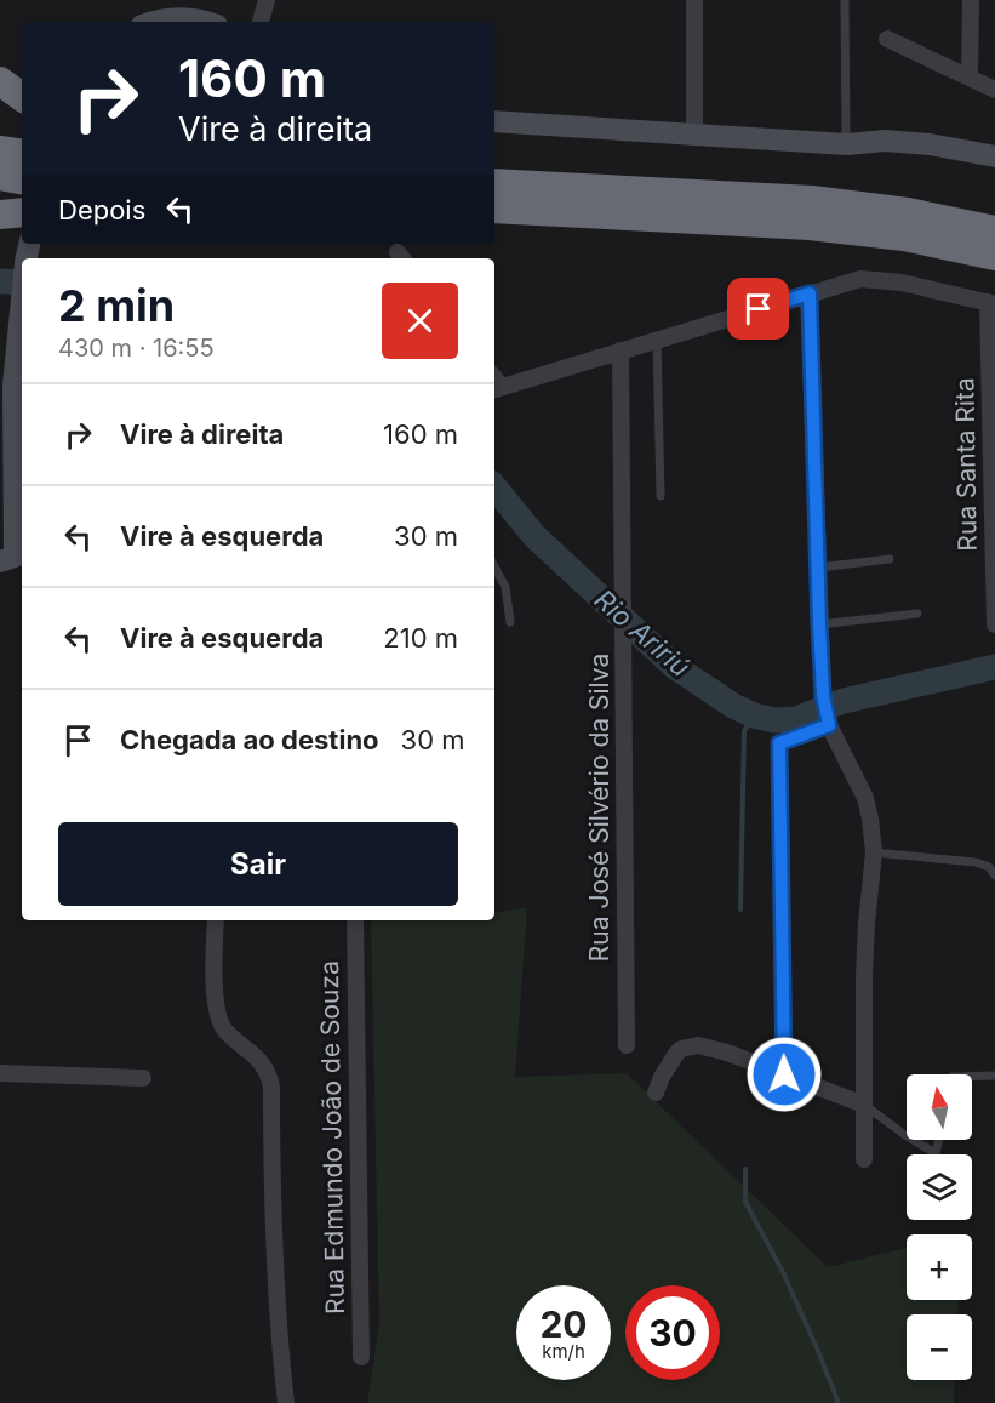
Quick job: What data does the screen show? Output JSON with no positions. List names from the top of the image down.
{
  "streets": {
    "street": ["Rua Santa Rita", "Rua José Silvério da Silva", "Rua Edmundo João de Souza"]
  },
  "water": ["Rio Aririú"],
  "north": "top",
  "page": {
    "turn": ["160 m", "Vire à direita"],
    "then": "Depois",
    "heading": ["2 min", "430 m · 16:55"],
    "list": [
      {
        "name": "Vire à direita",
        "value": "160 m"
      },
      {
        "name": "Vire à esquerda",
        "value": "30 m"
      },
      {
        "name": "Vire à esquerda",
        "value": "210 m"
      },
      {
        "name": "Chegada ao destino",
        "value": "30 m"
      }
    ],
    "buttons": "Sair",
    "map_buttons": ["+", "−"],
    "speed": "20 km/h",
    "limit": "30"
  }
}
